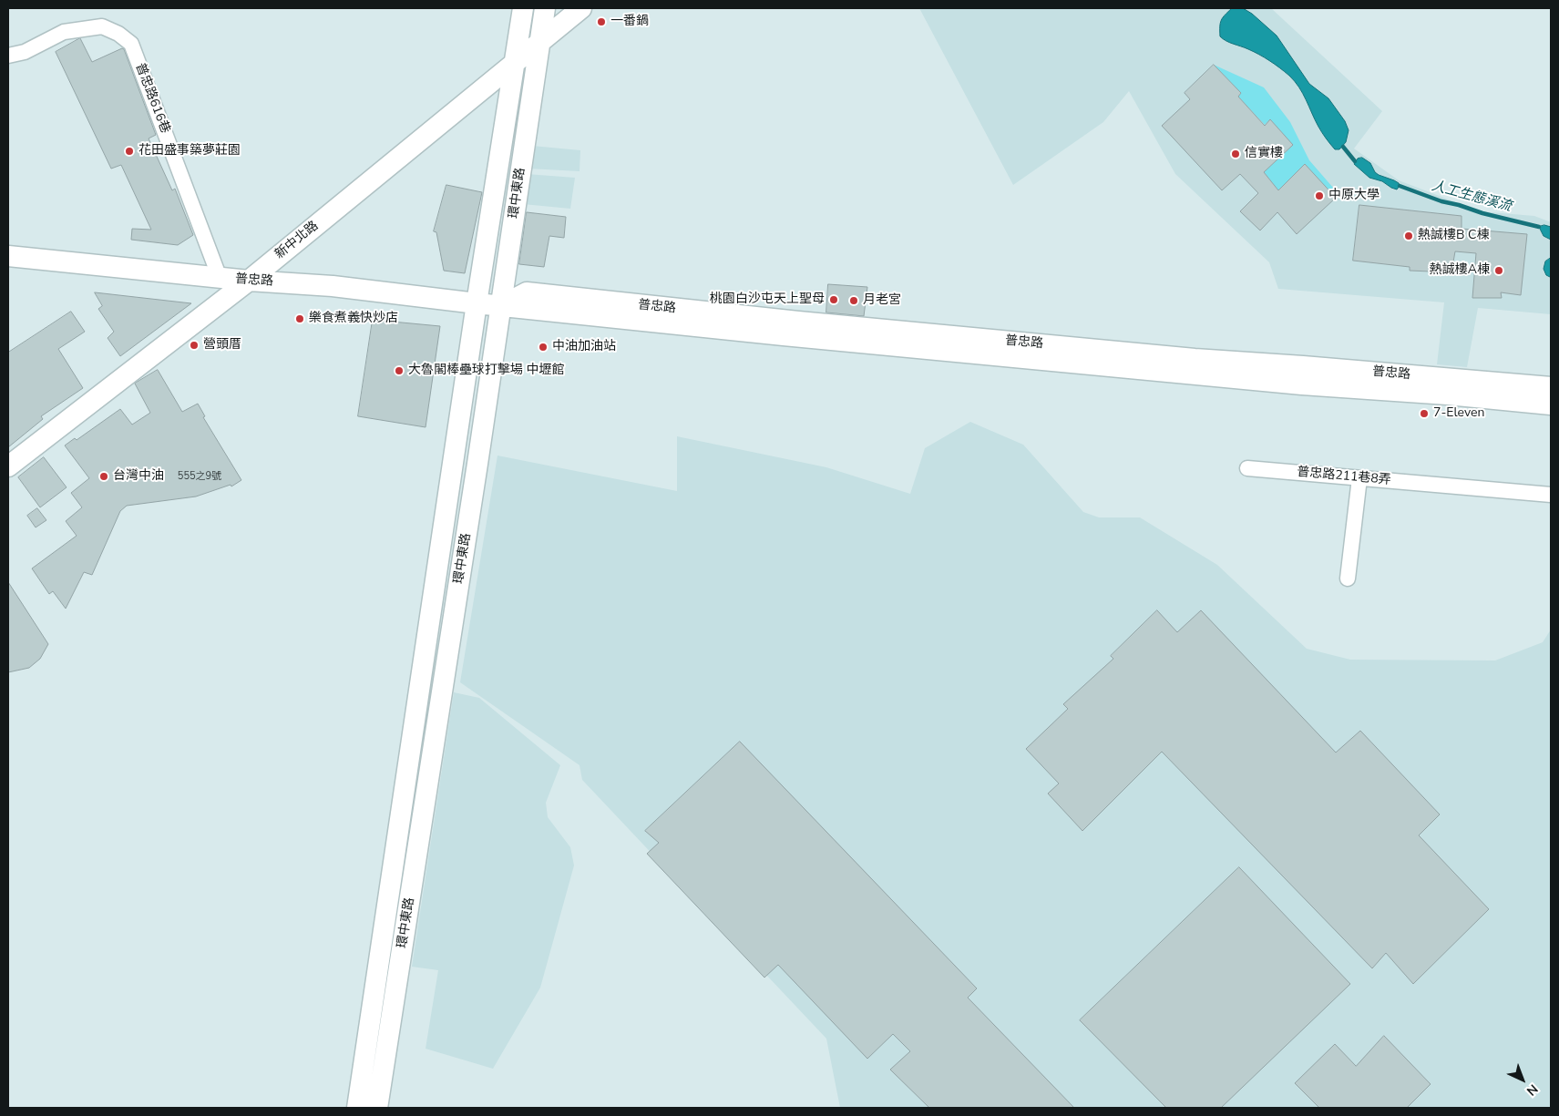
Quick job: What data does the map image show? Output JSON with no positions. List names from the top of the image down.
{
  "streets": {
    "street": [
      "普忠路616巷",
      "環中東路",
      "新中北路",
      "普忠路",
      "普忠路211巷8弄"
    ]
  },
  "crossings": [
    ["普忠路616巷", "普忠路"],
    ["環中東路", "新中北路"],
    ["環中東路", "普忠路"],
    ["新中北路", "普忠路"]
  ],
  "water": ["人工生態溪流"],
  "places": [
    "一番鍋",
    "花田盛事築夢莊園",
    "信實樓",
    "中原大學",
    "熱誠樓B C棟",
    "熱誠樓A棟",
    "桃園白沙屯天上聖母",
    "月老宮",
    "樂食煮義快炒店",
    "營頭厝",
    "中油加油站",
    "大魯閣棒壘球打擊場 中壢館",
    "7-Eleven",
    "台灣中油"
  ],
  "house_numbers": ["555之9號"],
  "north": "bottom right"
}
